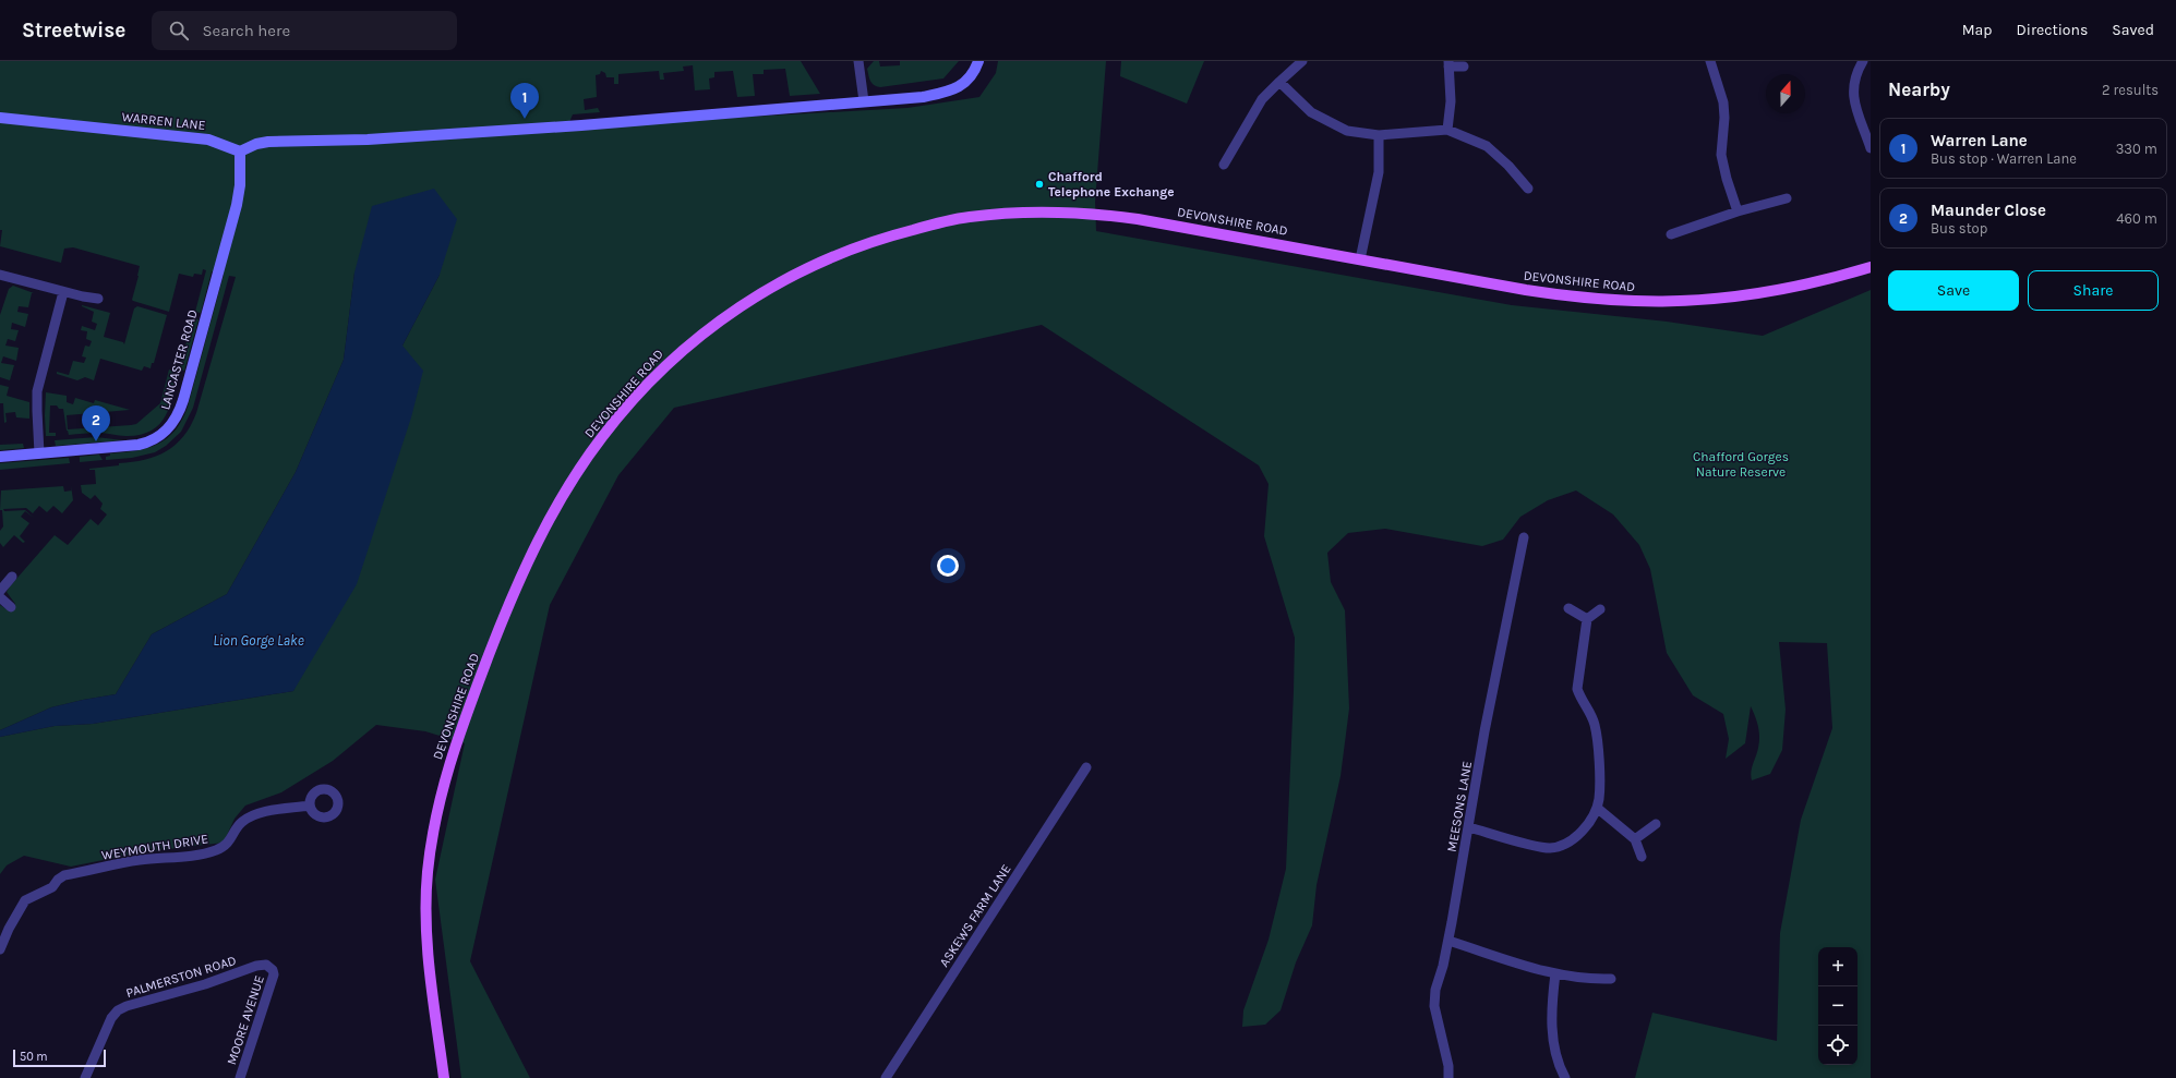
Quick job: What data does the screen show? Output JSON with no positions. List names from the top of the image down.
{
  "streets": {
    "main road": ["DEVONSHIRE ROAD"],
    "street": [
      "WARREN LANE",
      "LANCASTER ROAD",
      "MEESONS LANE",
      "WEYMOUTH DRIVE",
      "ASKEWS FARM LANE",
      "PALMERSTON ROAD",
      "MOORE AVENUE"
    ]
  },
  "crossings": [
    ["WARREN LANE", "LANCASTER ROAD"],
    ["PALMERSTON ROAD", "MOORE AVENUE"]
  ],
  "water": ["Lion Gorge Lake"],
  "parks": ["Chafford Gorges Nature Reserve"],
  "places": ["Chafford Telephone Exchange"],
  "scale_bar": "50 m",
  "north": "top",
  "page": {
    "header": "Streetwise",
    "search": "Search here",
    "nav": ["Map", "Directions", "Saved"],
    "heading": ["Nearby", "2 results"],
    "pins": ["1", "2"],
    "list": [
      {
        "mark": "1",
        "name": "Warren Lane",
        "note": "Bus stop · Warren Lane",
        "value": "330 m"
      },
      {
        "mark": "2",
        "name": "Maunder Close",
        "note": "Bus stop",
        "value": "460 m"
      }
    ],
    "buttons": ["Save", "Share"],
    "map_buttons": ["+", "−"],
    "scale": "50 m"
  }
}
